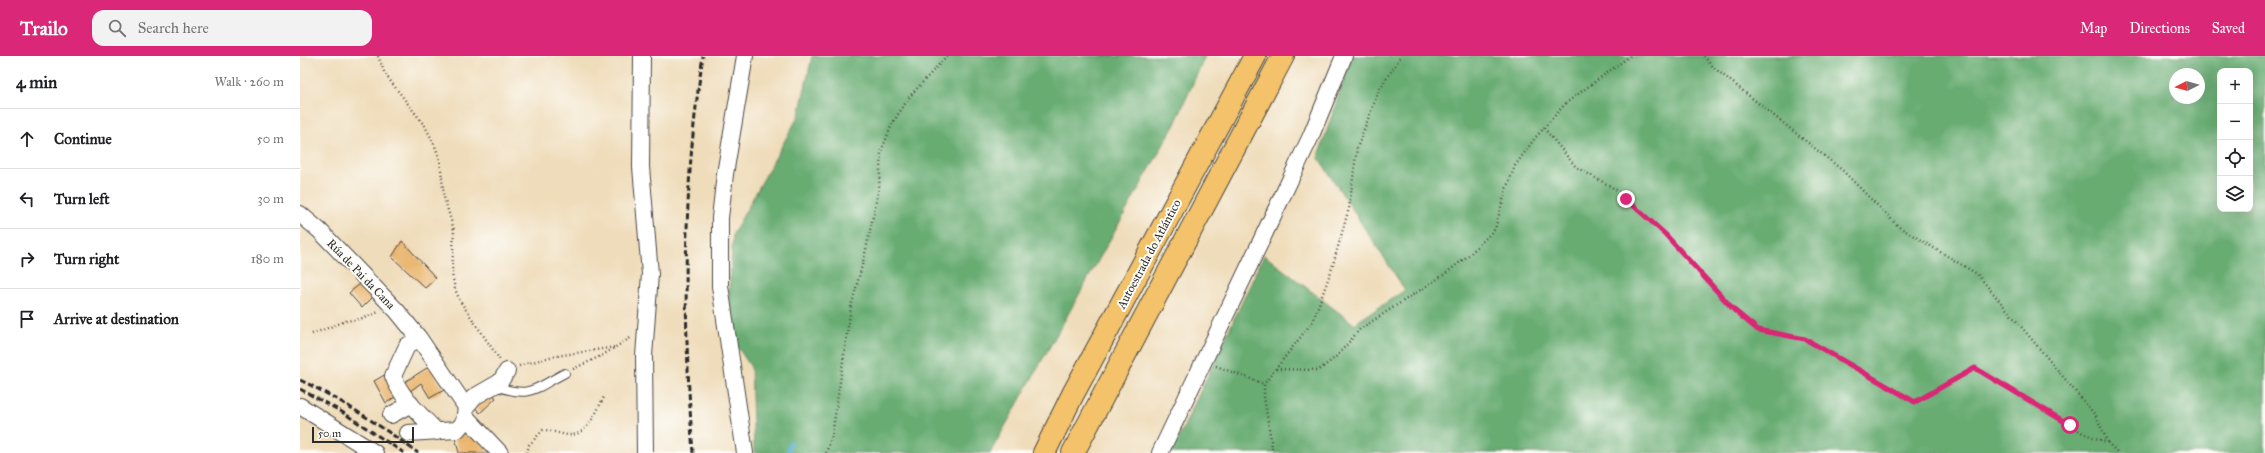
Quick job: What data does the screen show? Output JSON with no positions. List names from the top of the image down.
{
  "streets": {
    "highway": ["Autoestrada do Atlántico"],
    "street": ["Rúa de Pai da Cana"]
  },
  "scale_bar": "50 m",
  "north": "left",
  "page": {
    "header": "Trailo",
    "search": "Search here",
    "nav": ["Map", "Directions", "Saved"],
    "heading": ["4 min", "Walk · 260 m"],
    "map_buttons": ["+", "−"],
    "list": [
      ["Continue", "50 m"],
      ["Turn left", "30 m"],
      ["Turn right", "180 m"],
      "Arrive at destination"
    ],
    "scale": "50 m"
  }
}
